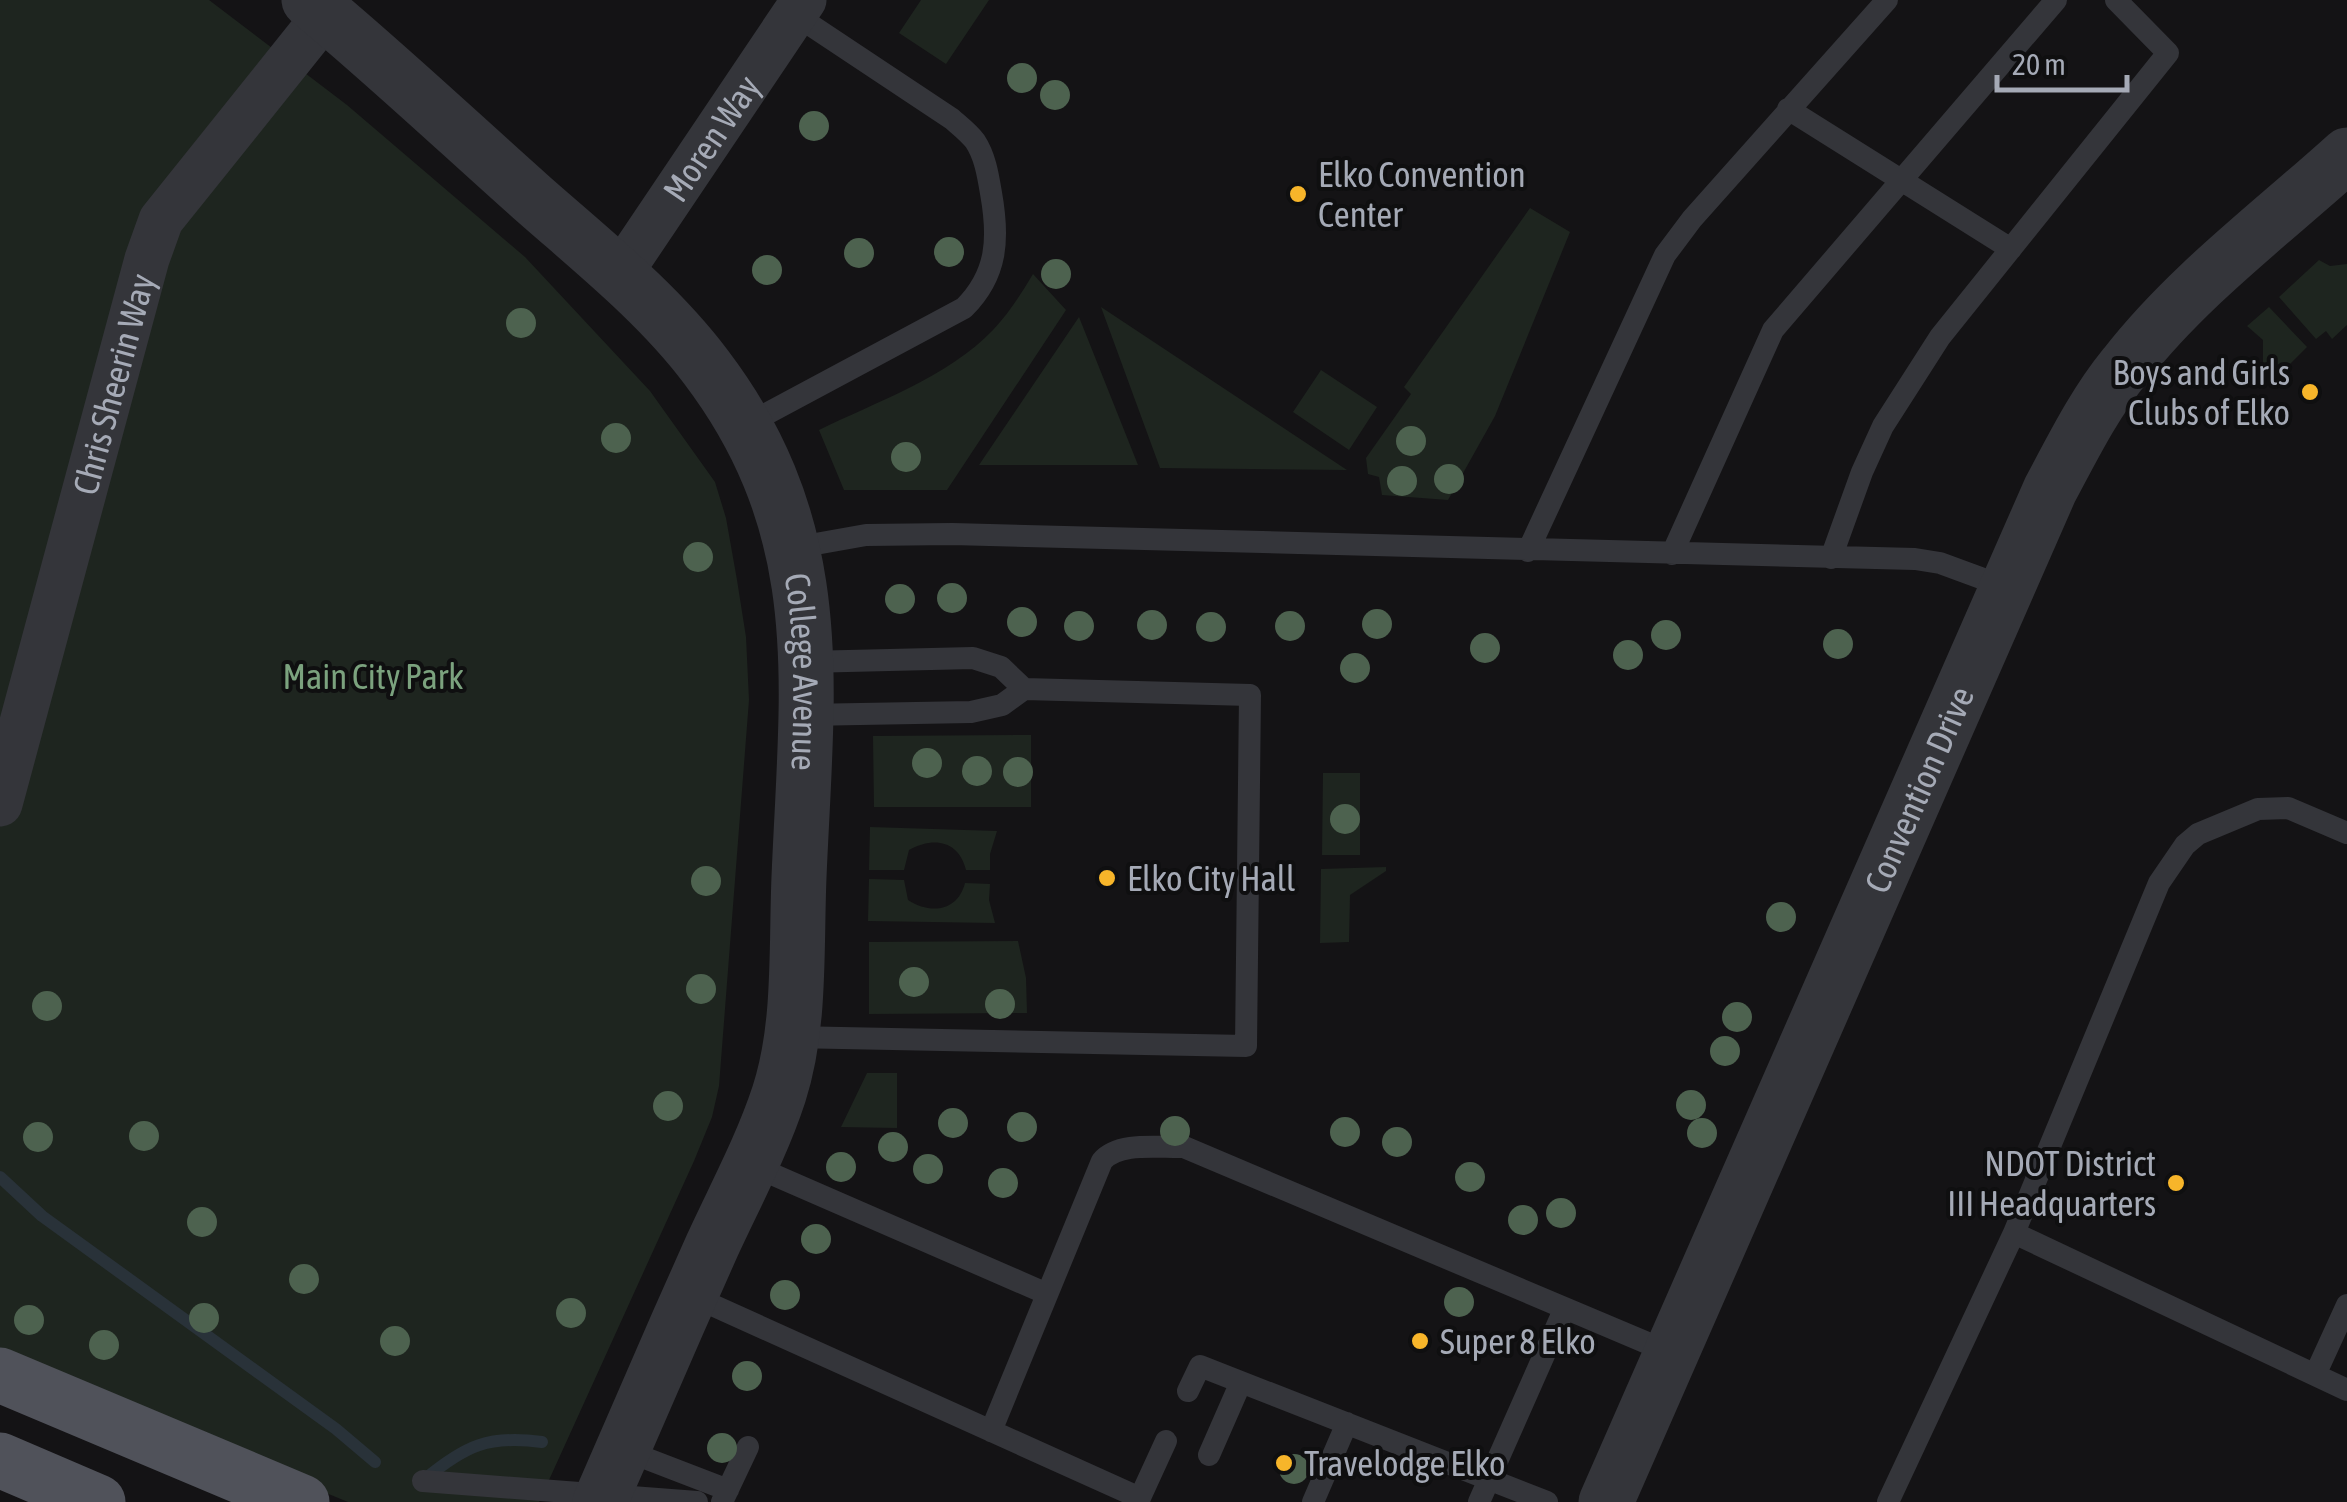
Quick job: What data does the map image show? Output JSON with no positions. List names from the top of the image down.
{
  "streets": {
    "street": [
      "Moren Way",
      "Chris Sheerin Way",
      "College Avenue",
      "Convention Drive"
    ]
  },
  "crossings": [
    ["Moren Way", "College Avenue"],
    ["Chris Sheerin Way", "College Avenue"]
  ],
  "parks": ["Main City Park"],
  "places": [
    "Elko Convention Center",
    "Boys and Girls Clubs of Elko",
    "Elko City Hall",
    "NDOT District III Headquarters",
    "Super 8 Elko",
    "Travelodge Elko"
  ],
  "scale_bar": "20 m"
}
